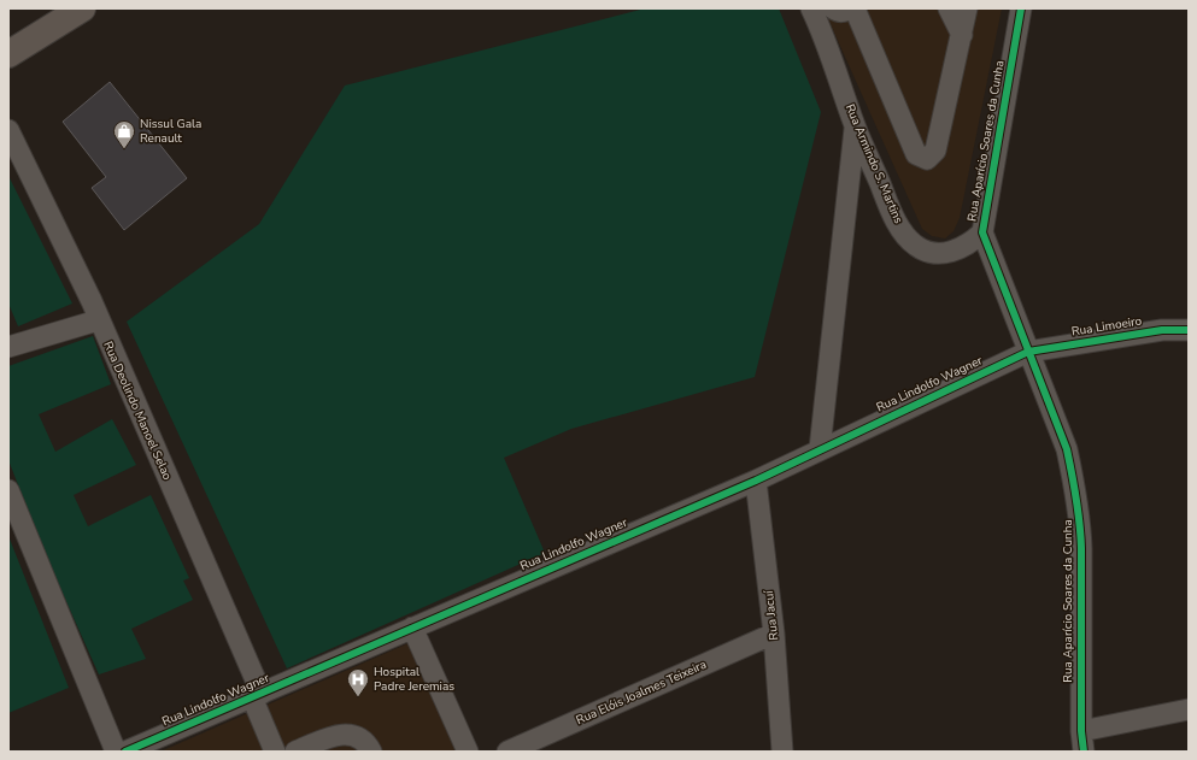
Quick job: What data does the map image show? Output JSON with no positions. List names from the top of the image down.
{
  "streets": {
    "street": [
      "Rua Aparício Soares da Cunha",
      "Rua Armindo S. Martins",
      "Rua Limoeiro",
      "Rua Lindolfo Wagner",
      "Rua Deolindo Manoel Selao",
      "Rua Jacuí",
      "Rua Elóis Joalmes Teixeira"
    ]
  },
  "crossings": [
    ["Rua Aparício Soares da Cunha", "Rua Armindo S. Martins"],
    ["Rua Aparício Soares da Cunha", "Rua Limoeiro"],
    ["Rua Aparício Soares da Cunha", "Rua Lindolfo Wagner"],
    ["Rua Limoeiro", "Rua Lindolfo Wagner"],
    ["Rua Lindolfo Wagner", "Rua Deolindo Manoel Selao"],
    ["Rua Lindolfo Wagner", "Rua Jacuí"],
    ["Rua Jacuí", "Rua Elóis Joalmes Teixeira"]
  ],
  "places": {
    "shop": ["Nissul Gala Renault"],
    "hospital": ["Hospital Padre Jeremias"]
  }
}
